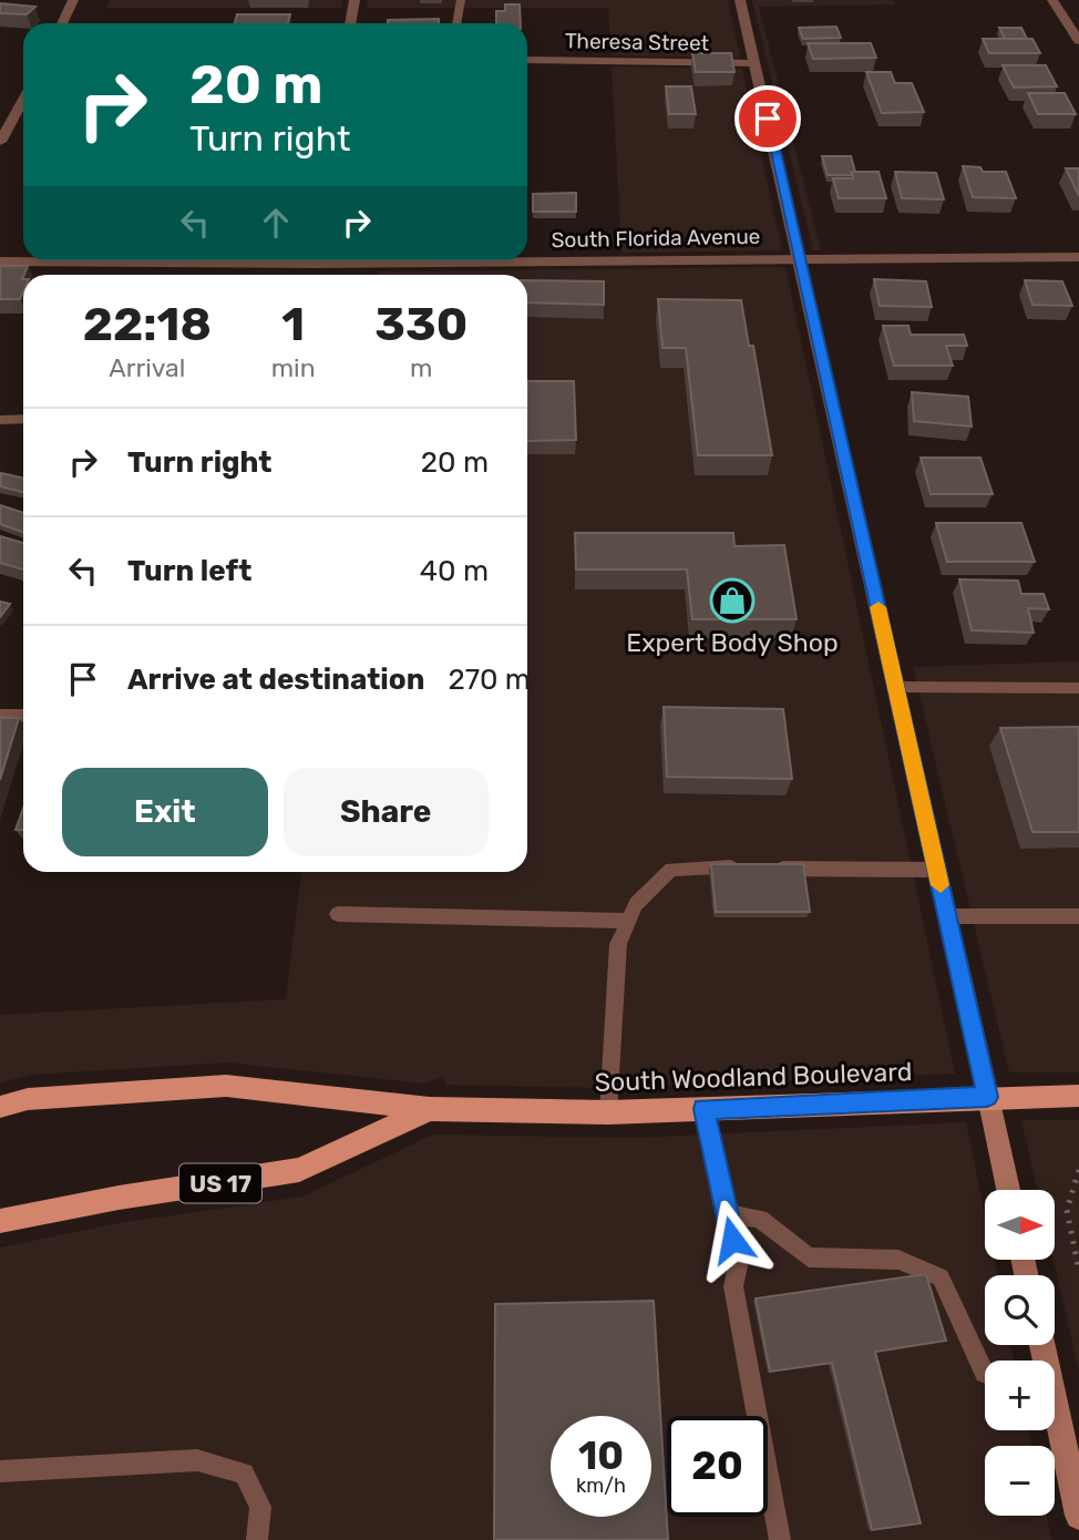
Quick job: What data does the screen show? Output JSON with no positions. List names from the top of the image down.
{
  "streets": {
    "main road": ["South Woodland Boulevard", "US 17"],
    "street": ["Theresa Street", "South Florida Avenue"]
  },
  "places": {
    "shop": ["Expert Body Shop"]
  },
  "north": "right",
  "page": {
    "turn": ["20 m", "Turn right"],
    "eta": [
      "22:18",
      "Arrival",
      "1",
      "min",
      "330",
      "m"
    ],
    "list": [
      {
        "name": "Turn right",
        "value": "20 m"
      },
      {
        "name": "Turn left",
        "value": "40 m"
      },
      {
        "name": "Arrive at destination",
        "value": "270 m"
      }
    ],
    "buttons": ["Exit", "Share"],
    "map_buttons": ["+", "−"],
    "speed": "10 km/h",
    "limit": "20"
  }
}
